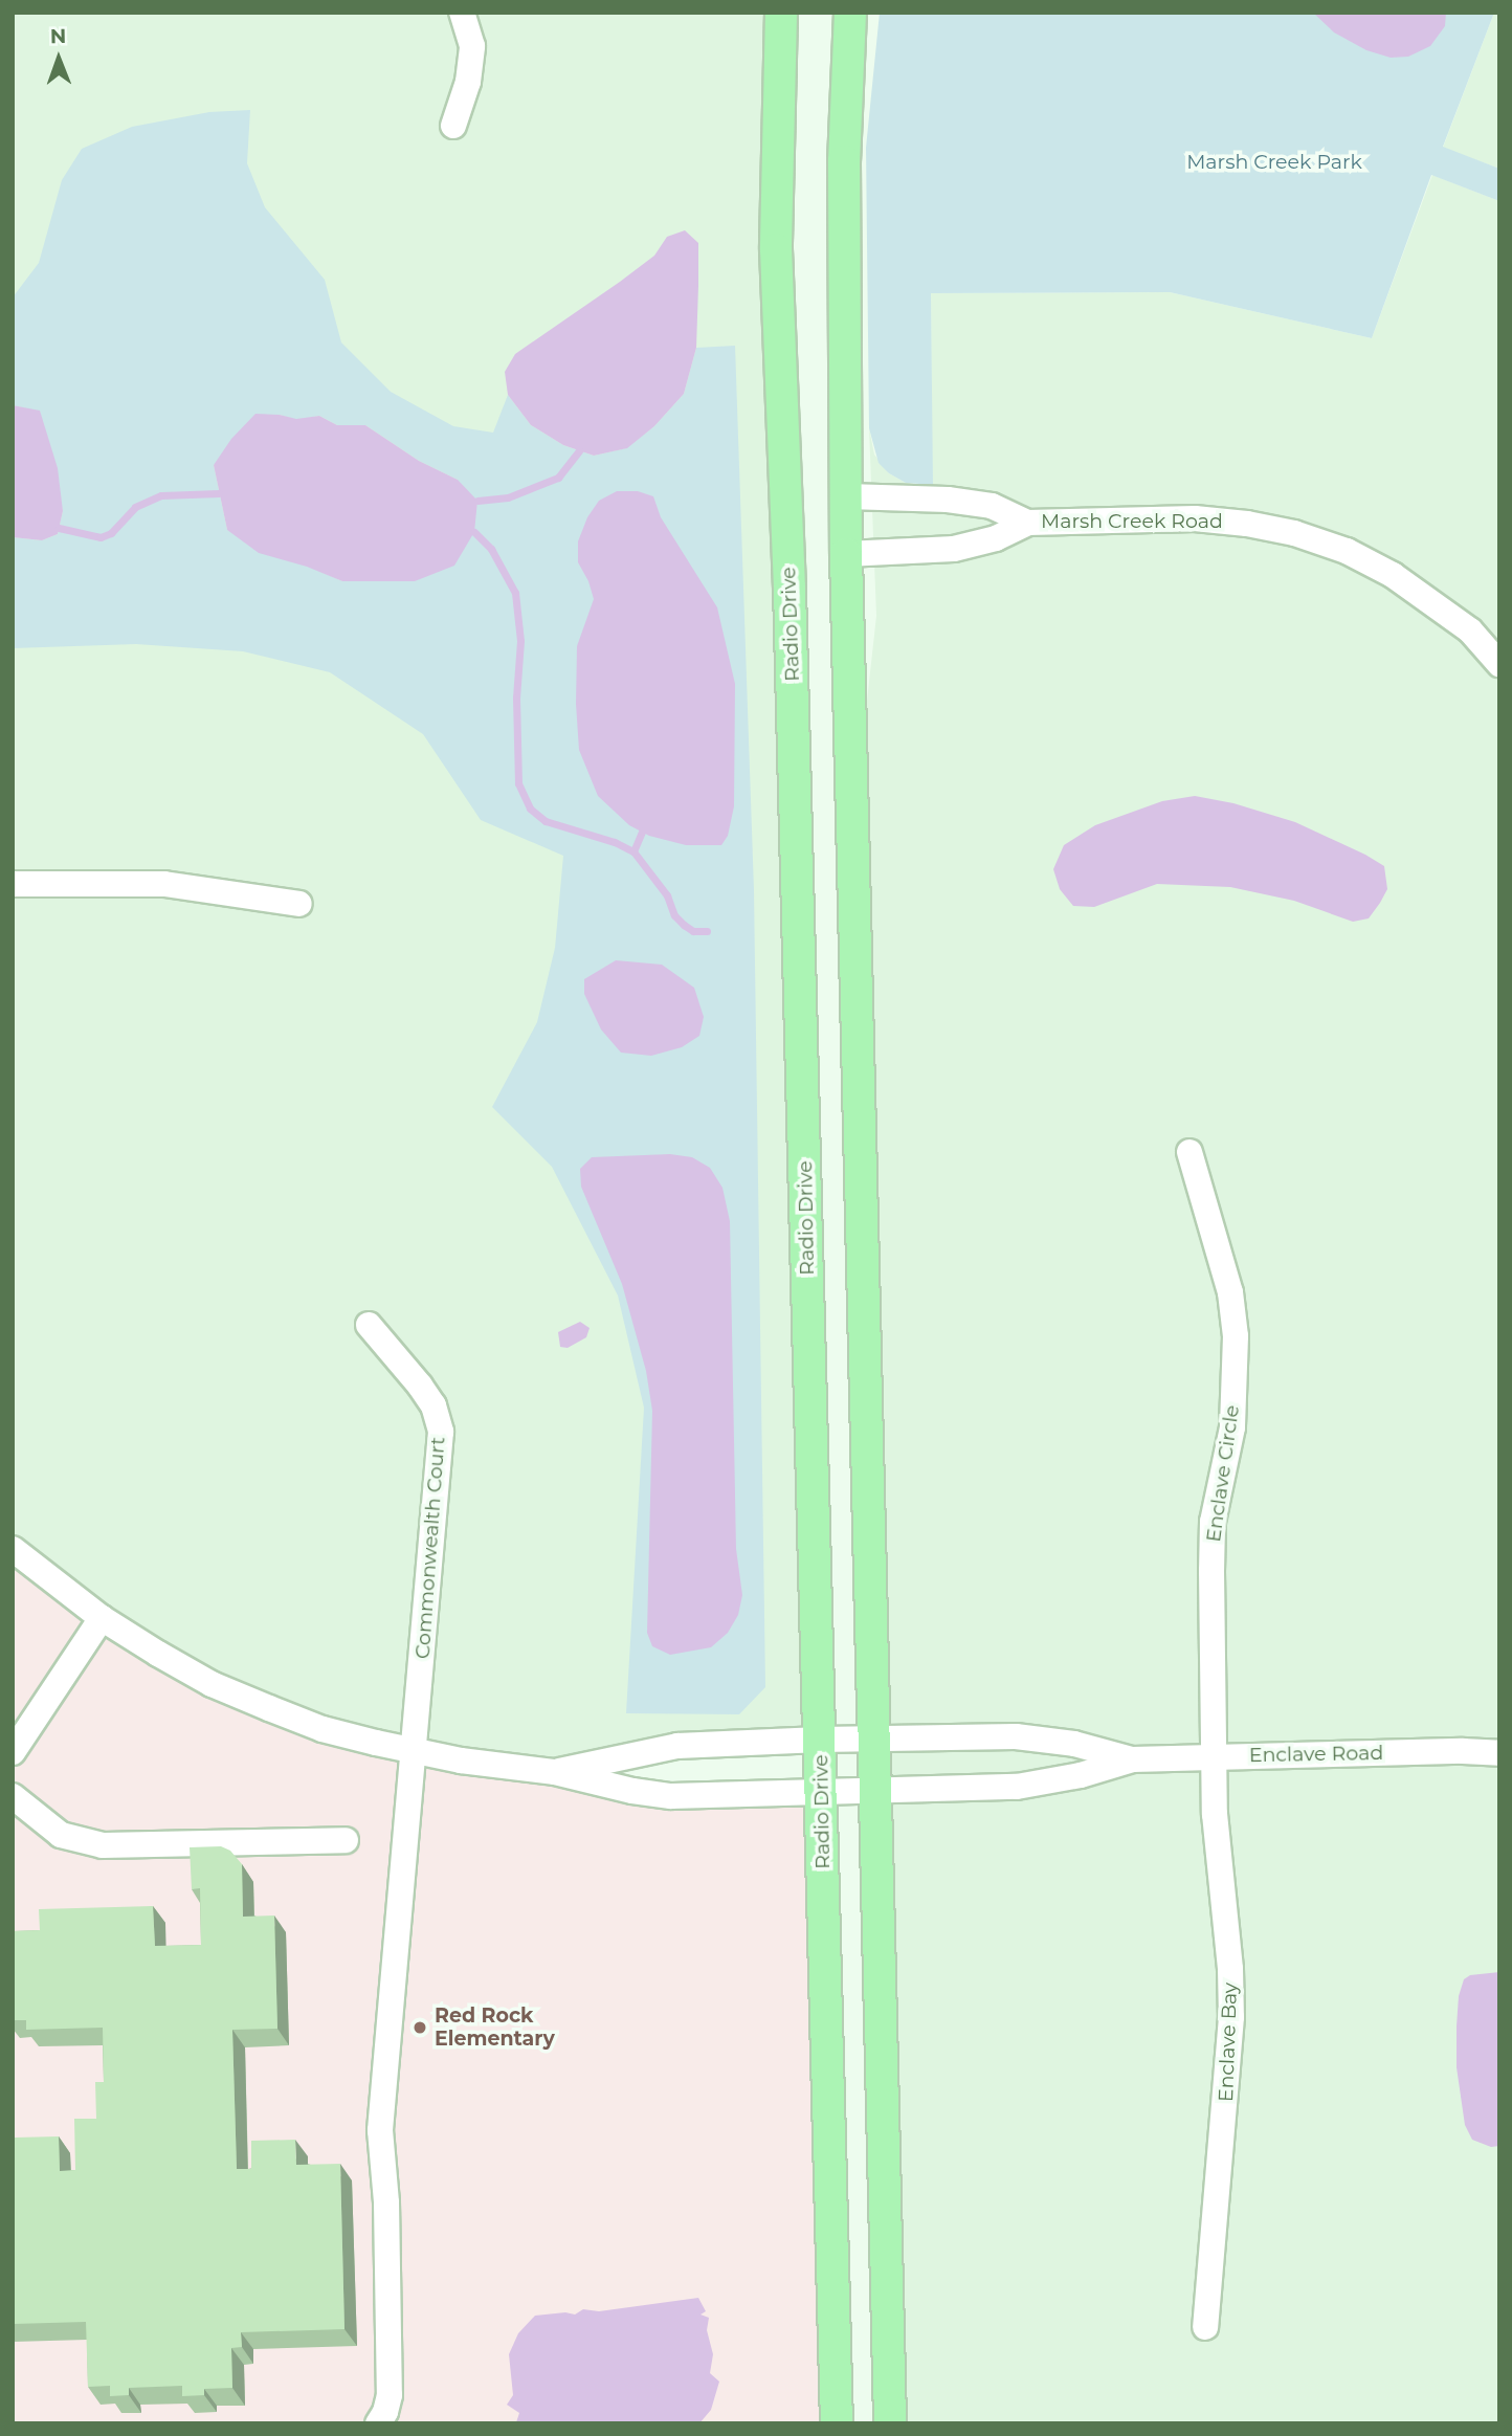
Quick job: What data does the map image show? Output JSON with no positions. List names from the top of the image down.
{
  "streets": {
    "main road": ["Radio Drive"],
    "street": [
      "Marsh Creek Road",
      "Enclave Circle",
      "Commonwealth Court",
      "Enclave Road",
      "Enclave Bay"
    ]
  },
  "crossings": [
    ["Radio Drive", "Enclave Road"],
    ["Enclave Circle", "Enclave Road"],
    ["Enclave Circle", "Enclave Bay"],
    ["Enclave Road", "Enclave Bay"]
  ],
  "parks": ["Marsh Creek Park"],
  "places": ["Red Rock Elementary"],
  "north": "top"
}
